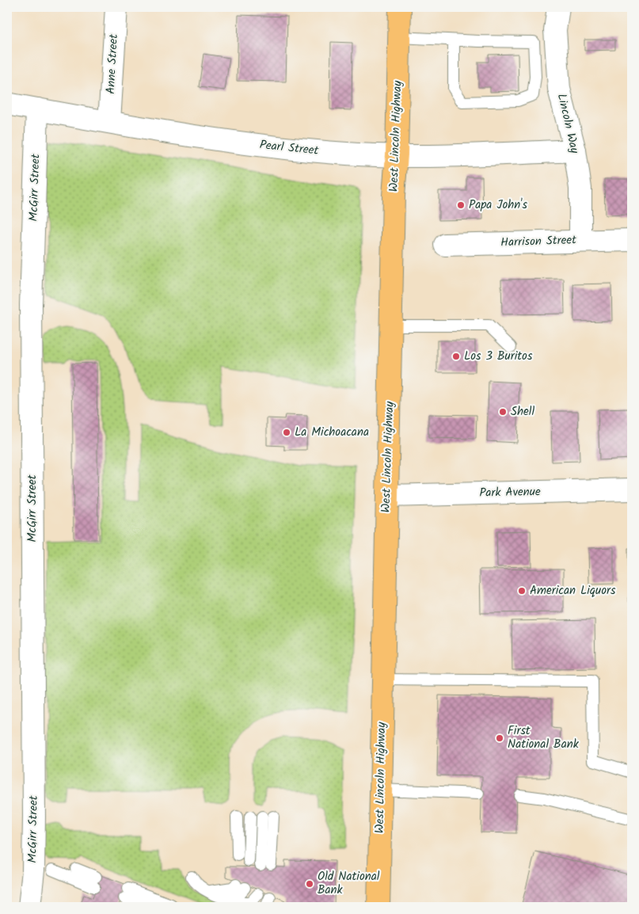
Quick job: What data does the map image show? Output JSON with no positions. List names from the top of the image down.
{
  "streets": {
    "main road": ["West Lincoln Highway"],
    "street": [
      "Anne Street",
      "Lincoln Way",
      "Pearl Street",
      "McGirr Street",
      "Harrison Street",
      "Park Avenue"
    ]
  },
  "crossings": [
    ["Anne Street", "Pearl Street"],
    ["Lincoln Way", "Pearl Street"],
    ["Lincoln Way", "Harrison Street"],
    ["West Lincoln Highway", "Pearl Street"],
    ["West Lincoln Highway", "Park Avenue"],
    ["Pearl Street", "McGirr Street"]
  ],
  "places": [
    "Papa John's",
    "Los 3 Buritos",
    "Shell",
    "La Michoacana",
    "American Liquors",
    "First National Bank",
    "Old National Bank"
  ]
}
